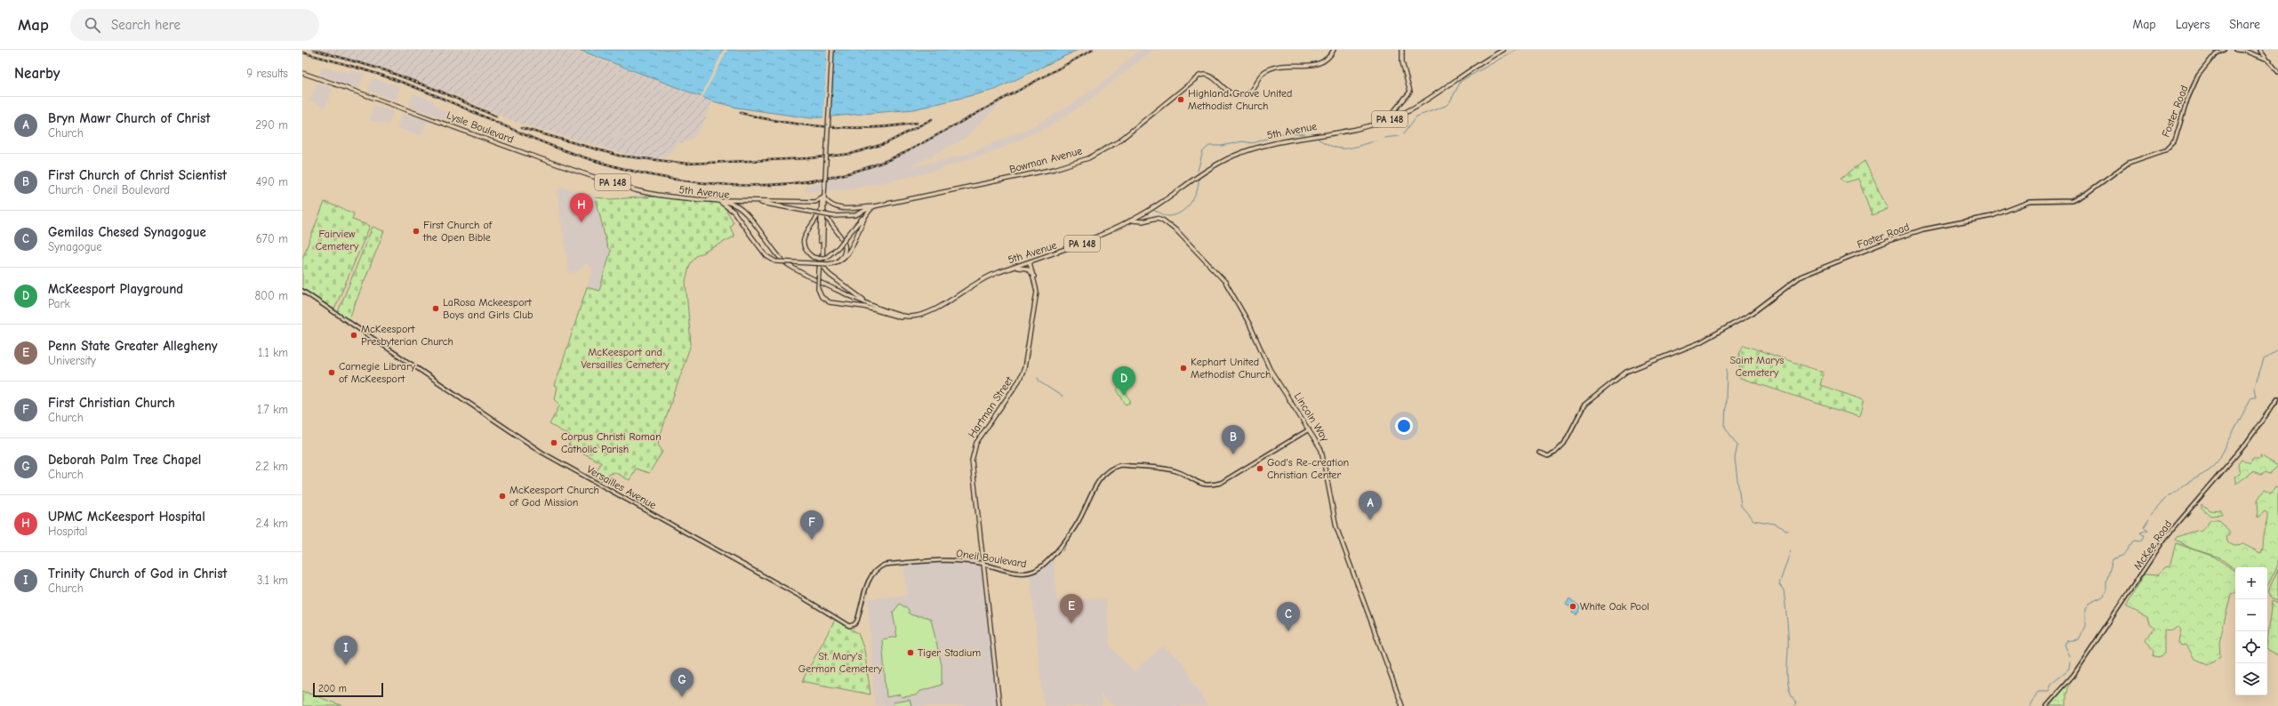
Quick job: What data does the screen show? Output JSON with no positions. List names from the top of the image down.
{
  "streets": {
    "main road": [
      "PA 148",
      "Lysle Boulevard",
      "5th Avenue",
      "Bowman Avenue",
      "Hartman Street",
      "Lincoln Way"
    ],
    "street": [
      "Foster Road",
      "Versailles Avenue",
      "McKee Road",
      "Oneil Boulevard"
    ]
  },
  "crossings": [
    ["Lysle Boulevard", "5th Avenue"],
    ["5th Avenue", "Hartman Street"],
    ["5th Avenue", "Lincoln Way"],
    ["Hartman Street", "Oneil Boulevard"],
    ["Lincoln Way", "Oneil Boulevard"],
    ["Versailles Avenue", "Oneil Boulevard"]
  ],
  "parks": [
    "Fairview Cemetery",
    "McKeesport and Versailles Cemetery",
    "Saint Marys Cemetery",
    "St. Mary's German Cemetery"
  ],
  "places": [
    "Highland Grove United Methodist Church",
    "First Church of the Open Bible",
    "LaRosa Mckeesport Boys and Girls Club",
    "McKeesport Presbyterian Church",
    "Kephart United Methodist Church",
    "Carnegie Library of McKeesport",
    "Corpus Christi Roman Catholic Parish",
    "God's Re-creation Christian Center",
    "McKeesport Church of God Mission",
    "White Oak Pool",
    "Tiger Stadium"
  ],
  "scale_bar": "200 m",
  "page": {
    "header": "Map",
    "search": "Search here",
    "nav": ["Map", "Layers", "Share"],
    "heading": ["Nearby", "9 results"],
    "list": [
      {
        "mark": "A",
        "name": "Bryn Mawr Church of Christ",
        "note": "Church",
        "value": "290 m"
      },
      {
        "mark": "B",
        "name": "First Church of Christ Scientist",
        "note": "Church · Oneil Boulevard",
        "value": "490 m"
      },
      {
        "mark": "C",
        "name": "Gemilas Chesed Synagogue",
        "note": "Synagogue",
        "value": "670 m"
      },
      {
        "mark": "D",
        "name": "McKeesport Playground",
        "note": "Park",
        "value": "800 m"
      },
      {
        "mark": "E",
        "name": "Penn State Greater Allegheny",
        "note": "University",
        "value": "1.1 km"
      },
      {
        "mark": "F",
        "name": "First Christian Church",
        "note": "Church",
        "value": "1.7 km"
      },
      {
        "mark": "G",
        "name": "Deborah Palm Tree Chapel",
        "note": "Church",
        "value": "2.2 km"
      },
      {
        "mark": "H",
        "name": "UPMC McKeesport Hospital",
        "note": "Hospital",
        "value": "2.4 km"
      },
      {
        "mark": "I",
        "name": "Trinity Church of God in Christ",
        "note": "Church",
        "value": "3.1 km"
      }
    ],
    "pins": [
      "H",
      "D",
      "B",
      "A",
      "F",
      "E",
      "C",
      "I",
      "G"
    ],
    "map_buttons": ["+", "−"],
    "scale": "200 m"
  }
}
